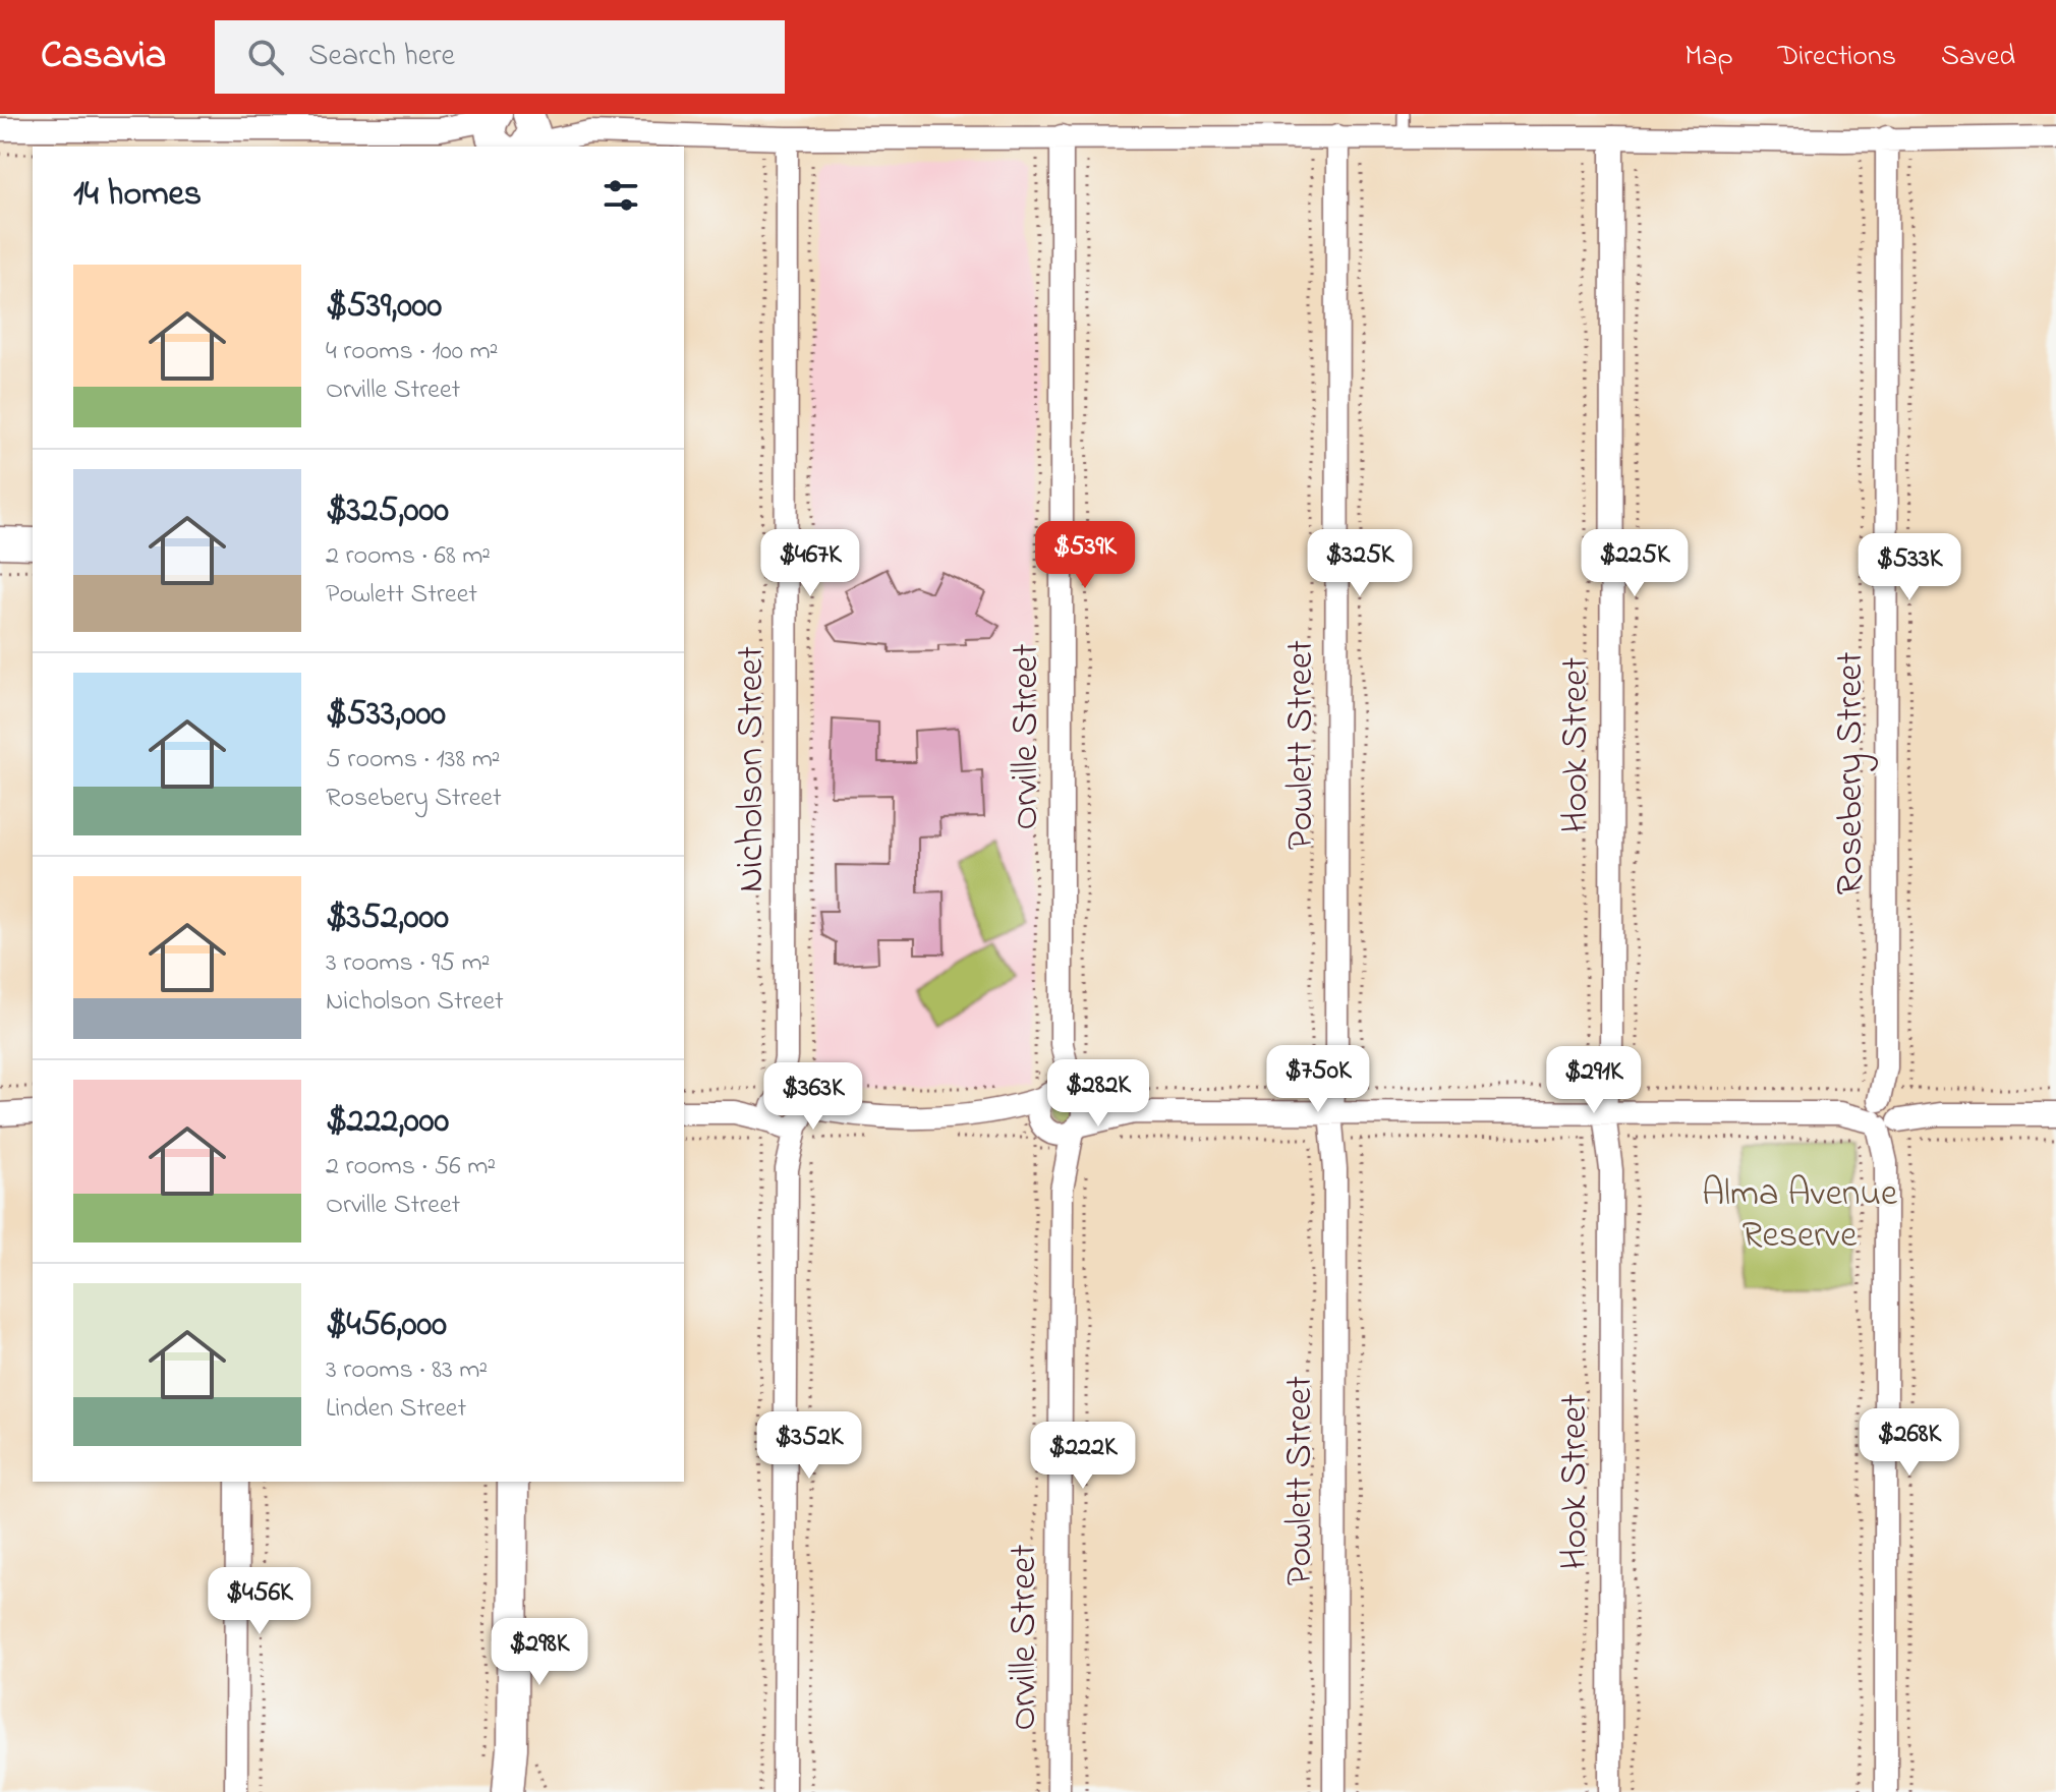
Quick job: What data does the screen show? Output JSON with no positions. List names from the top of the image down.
{
  "streets": {
    "street": [
      "Orville Street",
      "Powlett Street",
      "Hook Street",
      "Nicholson Street",
      "Rosebery Street"
    ]
  },
  "parks": ["Alma Avenue Reserve"],
  "page": {
    "header": "Casavia",
    "search": "Search here",
    "nav": ["Map", "Directions", "Saved"],
    "heading": "14 homes",
    "list": [
      {
        "name": "$539,000",
        "note": "4 rooms · 100 m² · Orville Street"
      },
      {
        "name": "$325,000",
        "note": "2 rooms · 68 m² · Powlett Street"
      },
      {
        "name": "$533,000",
        "note": "5 rooms · 138 m² · Rosebery Street"
      },
      {
        "name": "$352,000",
        "note": "3 rooms · 95 m² · Nicholson Street"
      },
      {
        "name": "$222,000",
        "note": "2 rooms · 56 m² · Orville Street"
      },
      {
        "name": "$456,000",
        "note": "3 rooms · 83 m² · Linden Street"
      }
    ],
    "price": [
      "$539K",
      "$467K",
      "$325K",
      "$225K",
      "$533K",
      "$750K",
      "$291K",
      "$282K",
      "$363K",
      "$268K",
      "$352K",
      "$222K",
      "$456K",
      "$298K"
    ]
  }
}
